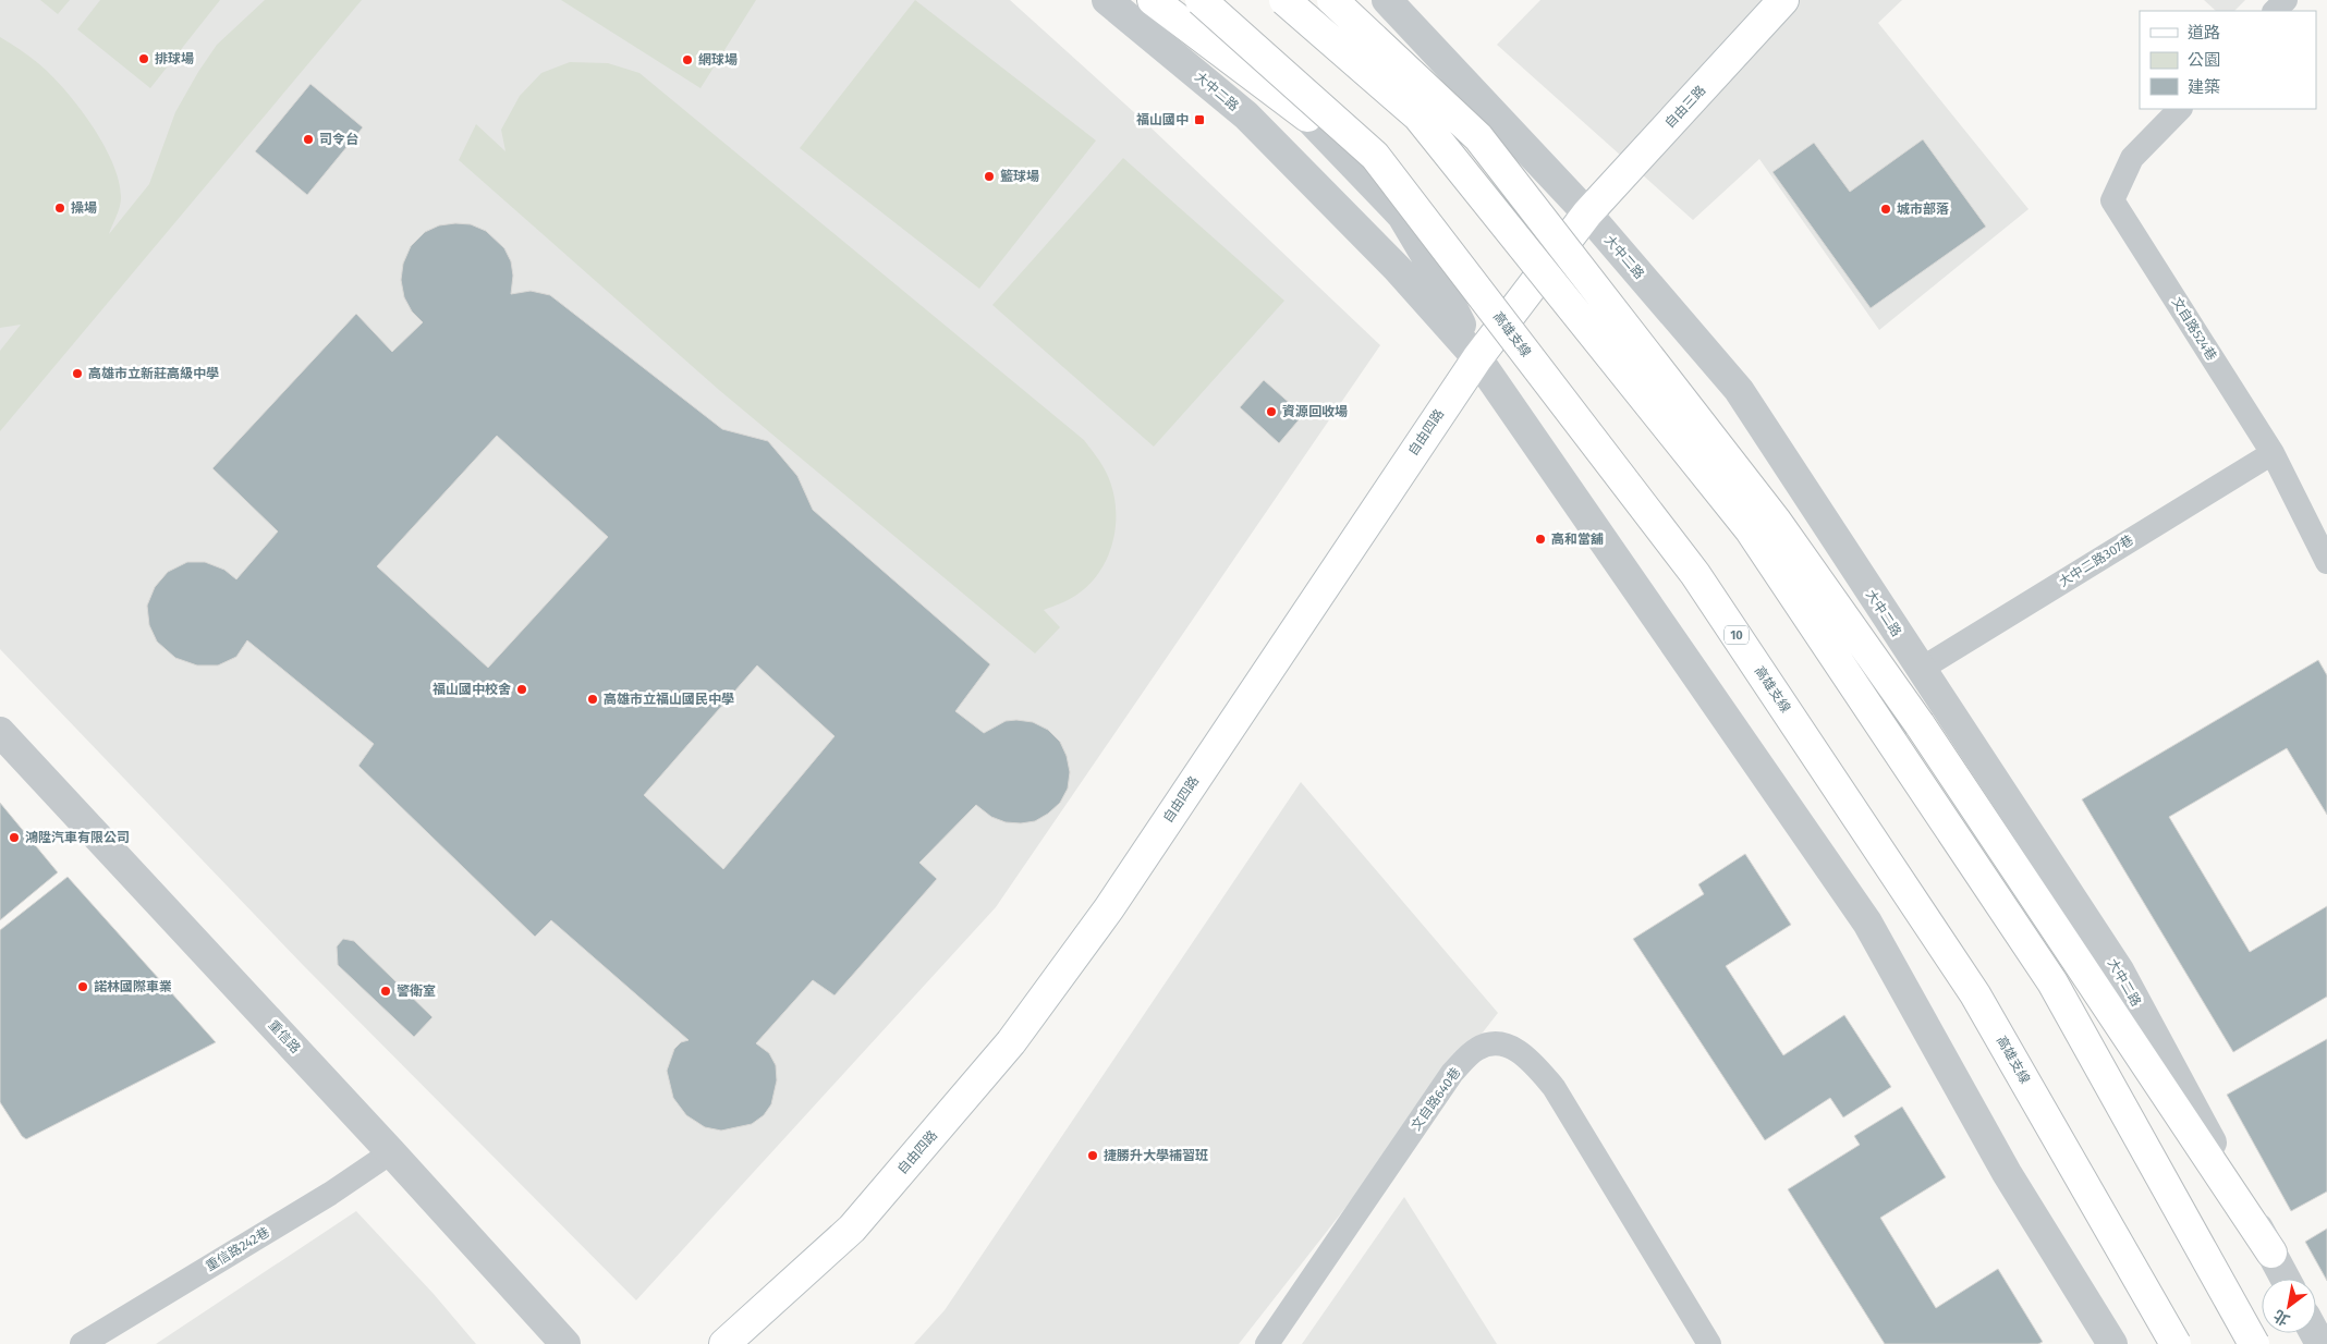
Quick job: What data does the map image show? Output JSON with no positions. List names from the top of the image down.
{
  "streets": {
    "main road": [
      "自由三路",
      "高雄支線",
      "自由四路",
      "10"
    ],
    "street": ["大中二路", "重信路"],
    "lane": [
      "文自路524巷",
      "大中二路307巷",
      "文自路640巷",
      "重信路242巷"
    ]
  },
  "crossings": [
    ["大中二路", "自由三路"],
    ["大中二路", "自由四路"],
    ["大中二路", "大中二路307巷"],
    ["自由三路", "自由四路"],
    ["文自路524巷", "大中二路307巷"],
    ["重信路", "重信路242巷"]
  ],
  "places": {
    "other": [
      "排球場",
      "網球場",
      "司令台",
      "籃球場",
      "操場",
      "城市部落",
      "高雄市立新莊高級中學",
      "資源回收場",
      "高和當舖",
      "福山國中校舍",
      "高雄市立福山國民中學",
      "鴻陞汽車有限公司",
      "諾林國際車業",
      "警衛室",
      "捷勝升大學補習班"
    ],
    "transit": ["福山國中"]
  },
  "legend": ["道路", "公園", "建築"],
  "north": "bottom left"
}
